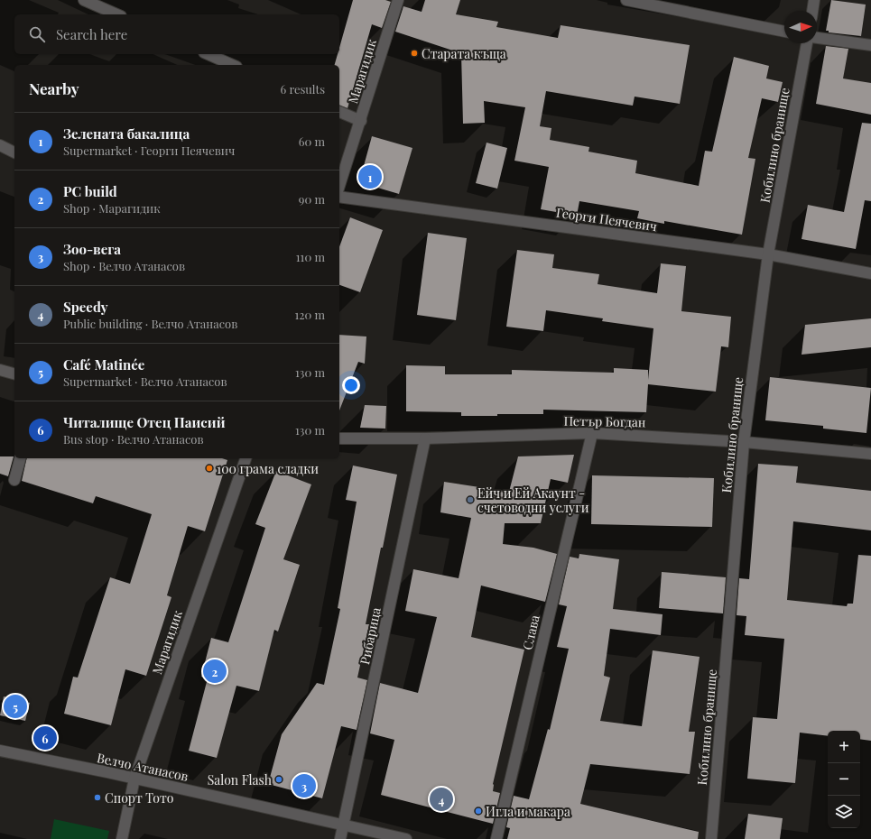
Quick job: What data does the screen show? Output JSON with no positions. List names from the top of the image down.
{
  "streets": {
    "street": [
      "Марагидик",
      "Кобилино бранище",
      "Георги Пеячевич",
      "Петър Богдан",
      "Слава",
      "Рибарица",
      "Велчо Атанасов"
    ]
  },
  "crossings": [
    ["Марагидик", "Велчо Атанасов"],
    ["Кобилино бранище", "Георги Пеячевич"],
    ["Кобилино бранище", "Петър Богдан"],
    ["Петър Богдан", "Слава"],
    ["Петър Богдан", "Рибарица"],
    ["Рибарица", "Велчо Атанасов"]
  ],
  "places": [
    "Старата къща",
    "100 грама сладки",
    "Ейч и Ей Акаунт - счетоводни услуги",
    "Salon Flash",
    "Спорт Тото",
    "Игла и макара"
  ],
  "north": "right",
  "page": {
    "search": "Search here",
    "heading": ["Nearby", "6 results"],
    "list": [
      {
        "mark": "1",
        "name": "Зелената бакалица",
        "note": "Supermarket · Георги Пеячевич",
        "value": "60 m"
      },
      {
        "mark": "2",
        "name": "PC build",
        "note": "Shop · Марагидик",
        "value": "90 m"
      },
      {
        "mark": "3",
        "name": "Зоо-вега",
        "note": "Shop · Велчо Атанасов",
        "value": "110 m"
      },
      {
        "mark": "4",
        "name": "Speedy",
        "note": "Public building · Велчо Атанасов",
        "value": "120 m"
      },
      {
        "mark": "5",
        "name": "Café Matinée",
        "note": "Supermarket · Велчо Атанасов",
        "value": "130 m"
      },
      {
        "mark": "6",
        "name": "Читалище Отец Паисий",
        "note": "Bus stop · Велчо Атанасов",
        "value": "130 m"
      }
    ],
    "pins": [
      "1",
      "2",
      "5",
      "6",
      "3",
      "4"
    ],
    "map_buttons": ["+", "−"]
  }
}
